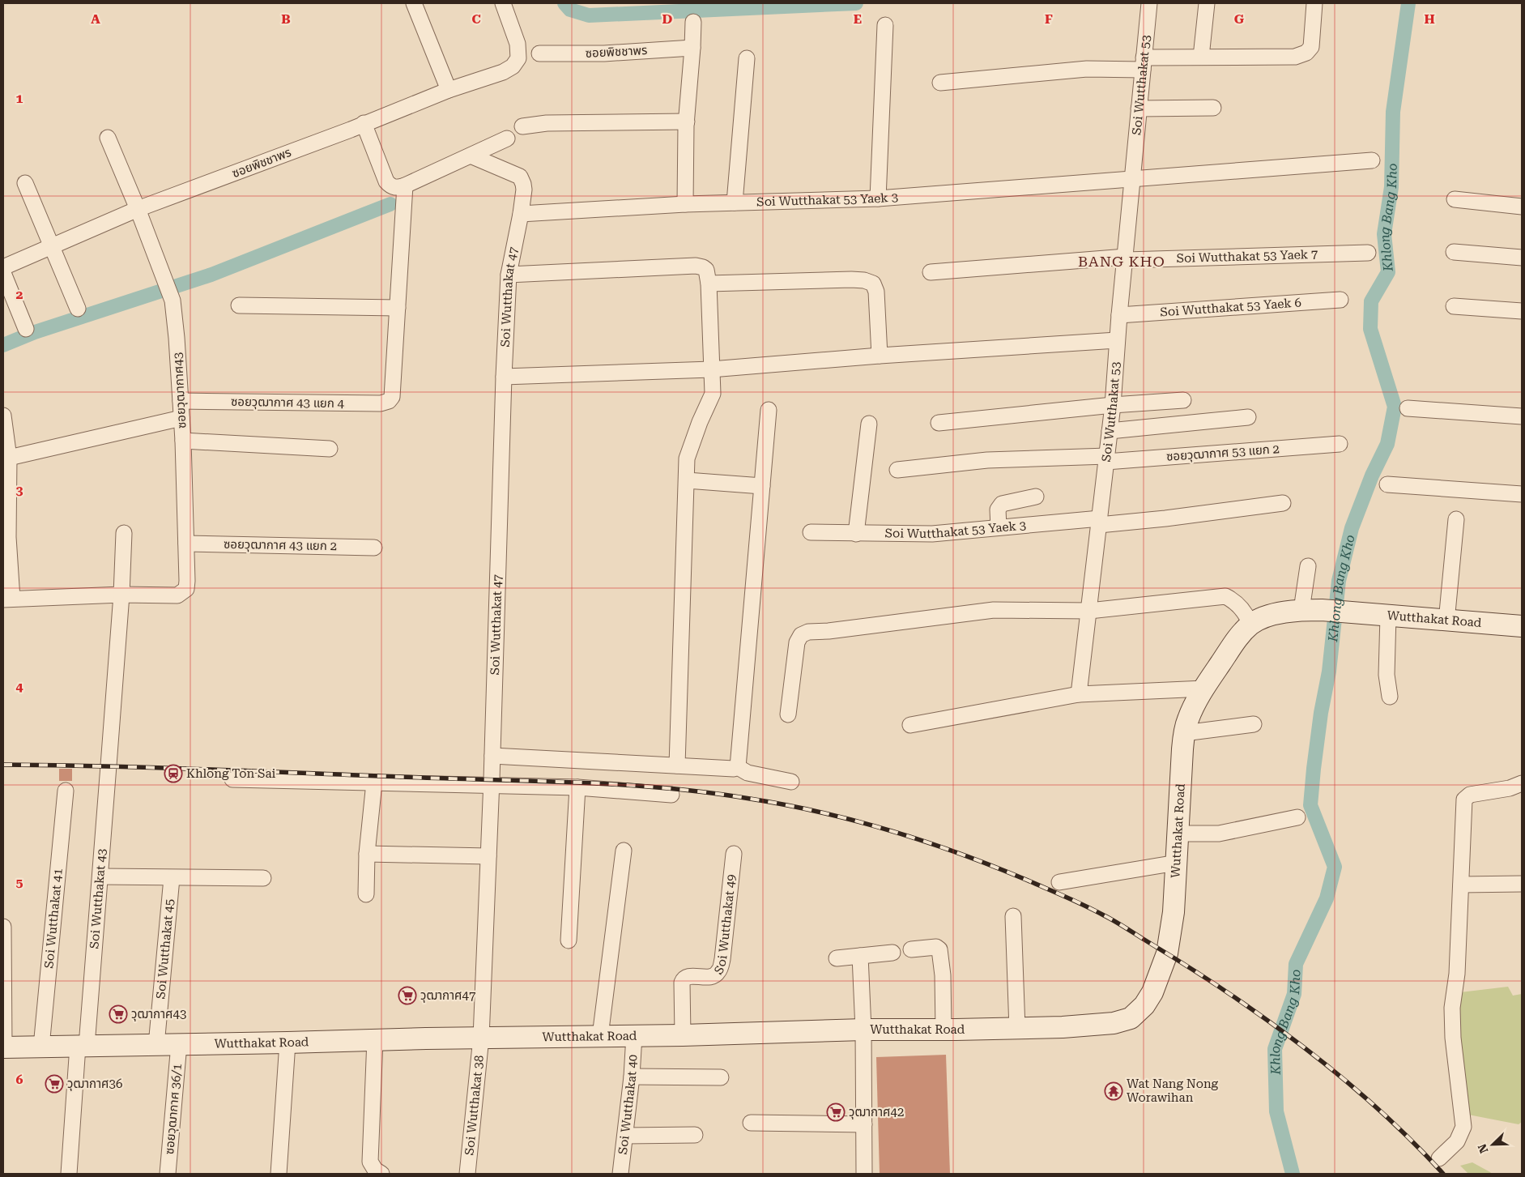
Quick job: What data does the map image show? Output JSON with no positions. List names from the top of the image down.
{
  "streets": {
    "main road": ["Wutthakat Road"],
    "street": [
      "ซอยพิชชาพร",
      "Soi Wutthakat 53",
      "Soi Wutthakat 53 Yaek 3",
      "Soi Wutthakat 53 Yaek 7",
      "Soi Wutthakat 47",
      "Soi Wutthakat 53 Yaek 6",
      "ซอยวุฒากาศ43",
      "ซอยวุฒากาศ 43 แยก 4",
      "ซอยวุฒากาศ 53 แยก 2",
      "ซอยวุฒากาศ 43 แยก 2",
      "Soi Wutthakat 43",
      "Soi Wutthakat 41",
      "Soi Wutthakat 49",
      "Soi Wutthakat 45",
      "Soi Wutthakat 40",
      "Soi Wutthakat 38",
      "ซอยวุฒากาศ 36/1"
    ]
  },
  "crossings": [
    ["ซอยพิชชาพร", "ซอยวุฒากาศ43"],
    ["Soi Wutthakat 53", "Soi Wutthakat 53 Yaek 3"],
    ["Soi Wutthakat 53", "Soi Wutthakat 53 Yaek 7"],
    ["Soi Wutthakat 53", "Soi Wutthakat 53 Yaek 6"],
    ["Soi Wutthakat 53", "ซอยวุฒากาศ 53 แยก 2"],
    ["Soi Wutthakat 53 Yaek 3", "Soi Wutthakat 47"],
    ["Soi Wutthakat 47", "Wutthakat Road"],
    ["Soi Wutthakat 47", "Soi Wutthakat 38"],
    ["ซอยวุฒากาศ43", "ซอยวุฒากาศ 43 แยก 4"],
    ["ซอยวุฒากาศ43", "ซอยวุฒากาศ 43 แยก 2"],
    ["ซอยวุฒากาศ43", "Soi Wutthakat 43"],
    ["Wutthakat Road", "Soi Wutthakat 43"],
    ["Wutthakat Road", "Soi Wutthakat 41"],
    ["Wutthakat Road", "Soi Wutthakat 49"],
    ["Wutthakat Road", "Soi Wutthakat 45"],
    ["Wutthakat Road", "Soi Wutthakat 40"],
    ["Wutthakat Road", "Soi Wutthakat 38"],
    ["Wutthakat Road", "ซอยวุฒากาศ 36/1"]
  ],
  "districts": ["BANG KHO"],
  "water": ["Khlong Bang Kho"],
  "places": {
    "station": ["Khlong Ton Sai"],
    "supermarket": [
      "วุฒากาศ47",
      "วุฒากาศ43",
      "วุฒากาศ36",
      "วุฒากาศ42"
    ],
    "temple": ["Wat Nang Nong Worawihan"]
  },
  "north": "bottom left",
  "grid": {
    "columns": [
      "A",
      "B",
      "C",
      "D",
      "E",
      "F",
      "G",
      "H"
    ],
    "rows": [
      "1",
      "2",
      "3",
      "4",
      "5",
      "6"
    ]
  }
}
